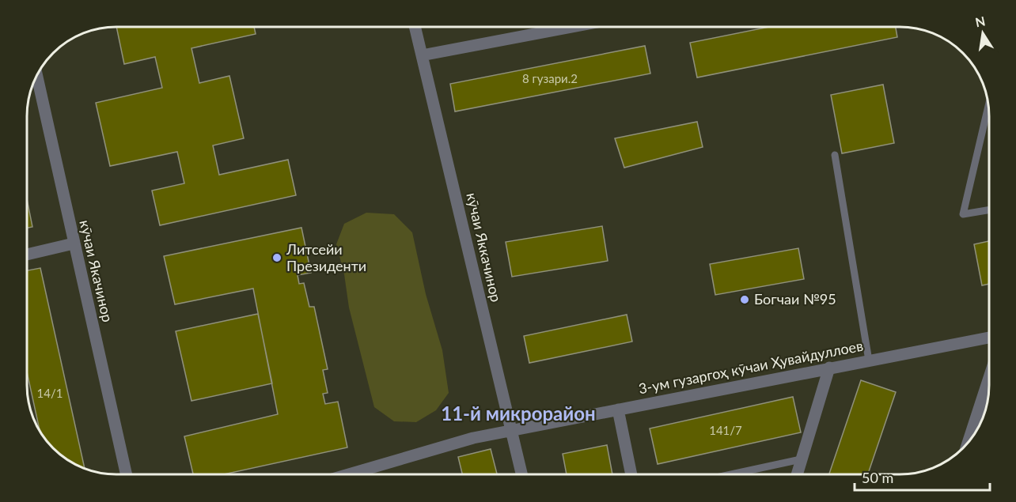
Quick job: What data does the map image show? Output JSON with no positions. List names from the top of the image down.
{
  "streets": {
    "street": ["кӯчаи Яккачинор", "кӯчаи Якачинор", "3-ум гузаргоҳ кӯчаи Ҳувайдуллоев"]
  },
  "crossings": [
    ["кӯчаи Яккачинор", "3-ум гузаргоҳ кӯчаи Ҳувайдуллоев"]
  ],
  "districts": ["11-й микрорайон"],
  "places": ["Литсейи Президенти", "Богчаи №95"],
  "house_numbers": ["8 гузари.2", "14/1", "141/7"],
  "scale_bar": "50 m",
  "north": "top"
}
